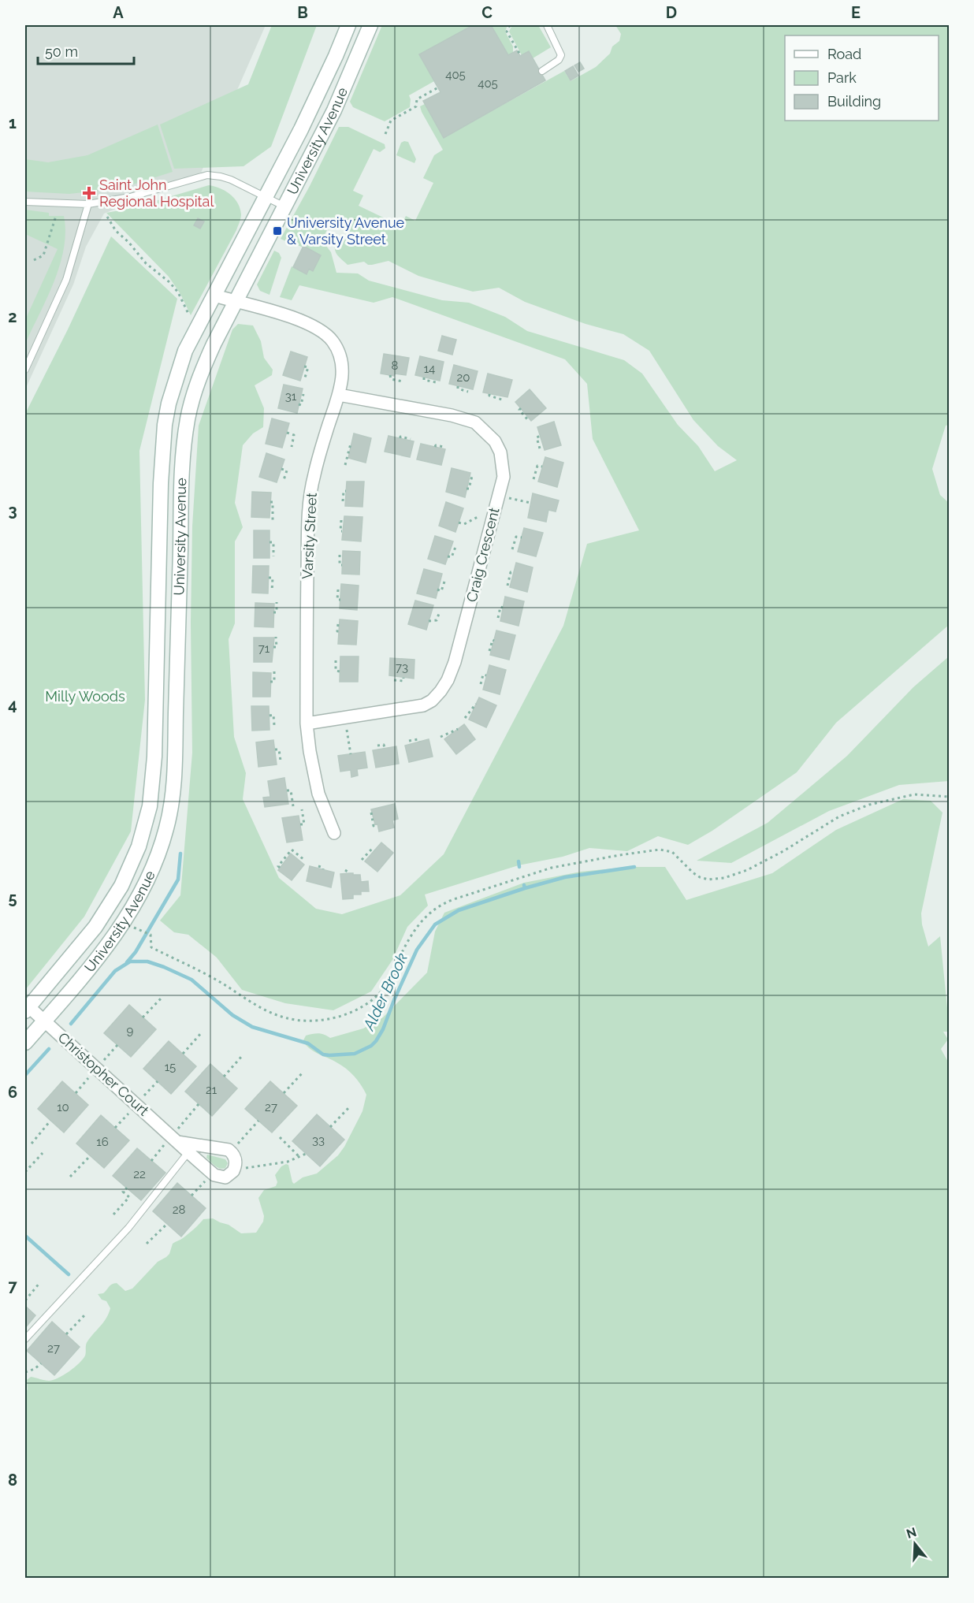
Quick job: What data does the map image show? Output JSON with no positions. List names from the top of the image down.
{
  "streets": {
    "main road": ["University Avenue"],
    "street": ["Varsity Street", "Craig Crescent", "Christopher Court"]
  },
  "crossings": [
    ["University Avenue", "Varsity Street"],
    ["University Avenue", "Christopher Court"],
    ["Varsity Street", "Craig Crescent"]
  ],
  "water": ["Alder Brook"],
  "parks": ["Milly Woods"],
  "places": {
    "health": ["Saint John Regional Hospital"],
    "transit": ["University Avenue & Varsity Street"]
  },
  "house_numbers": [
    "405",
    "405",
    "8",
    "14",
    "20",
    "31",
    "71",
    "73",
    "9",
    "15",
    "21",
    "10",
    "27",
    "33",
    "16",
    "22",
    "28",
    "27"
  ],
  "legend": ["Road", "Park", "Building"],
  "scale_bar": "50 m",
  "north": "top",
  "grid": {
    "columns": [
      "A",
      "B",
      "C",
      "D",
      "E"
    ],
    "rows": [
      "1",
      "2",
      "3",
      "4",
      "5",
      "6",
      "7",
      "8"
    ]
  }
}
